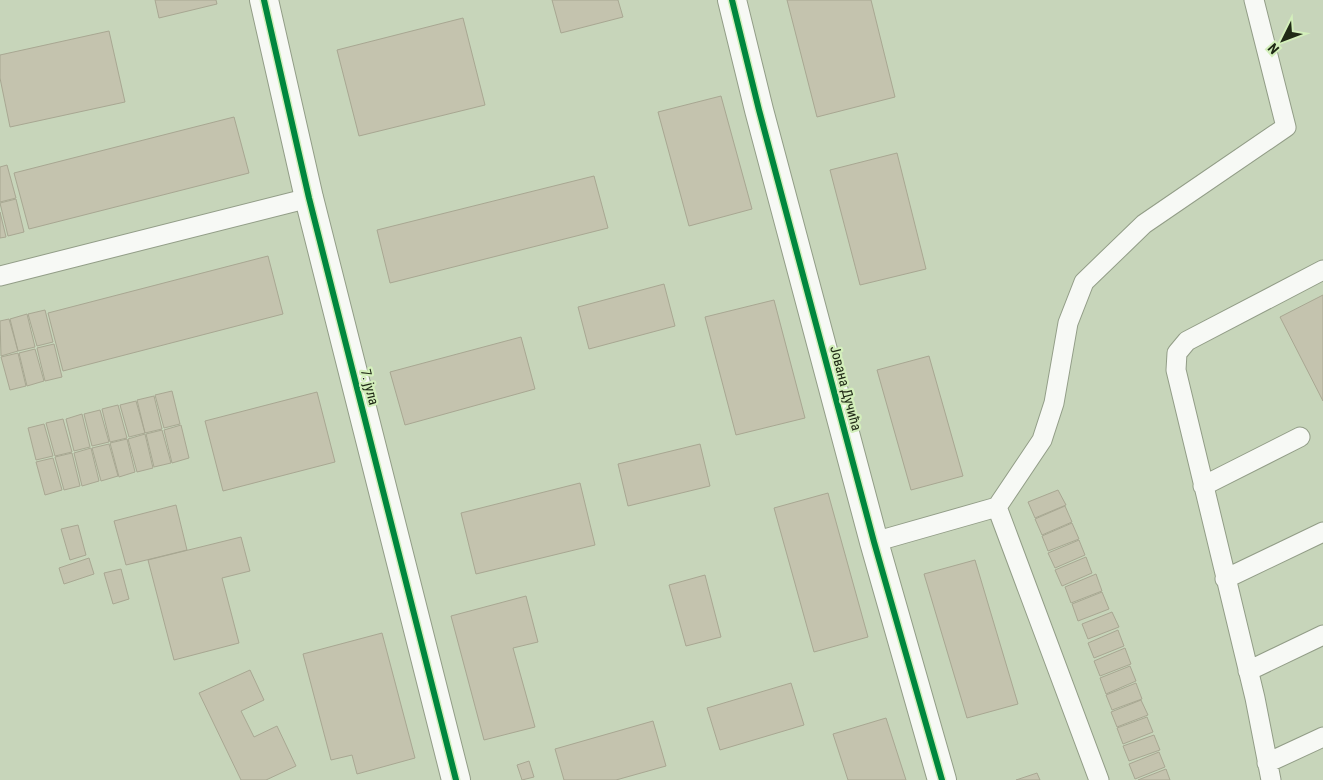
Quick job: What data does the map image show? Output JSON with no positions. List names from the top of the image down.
{
  "streets": {
    "street": ["7. јула", "Јована Дучића"]
  },
  "north": "bottom left"
}
